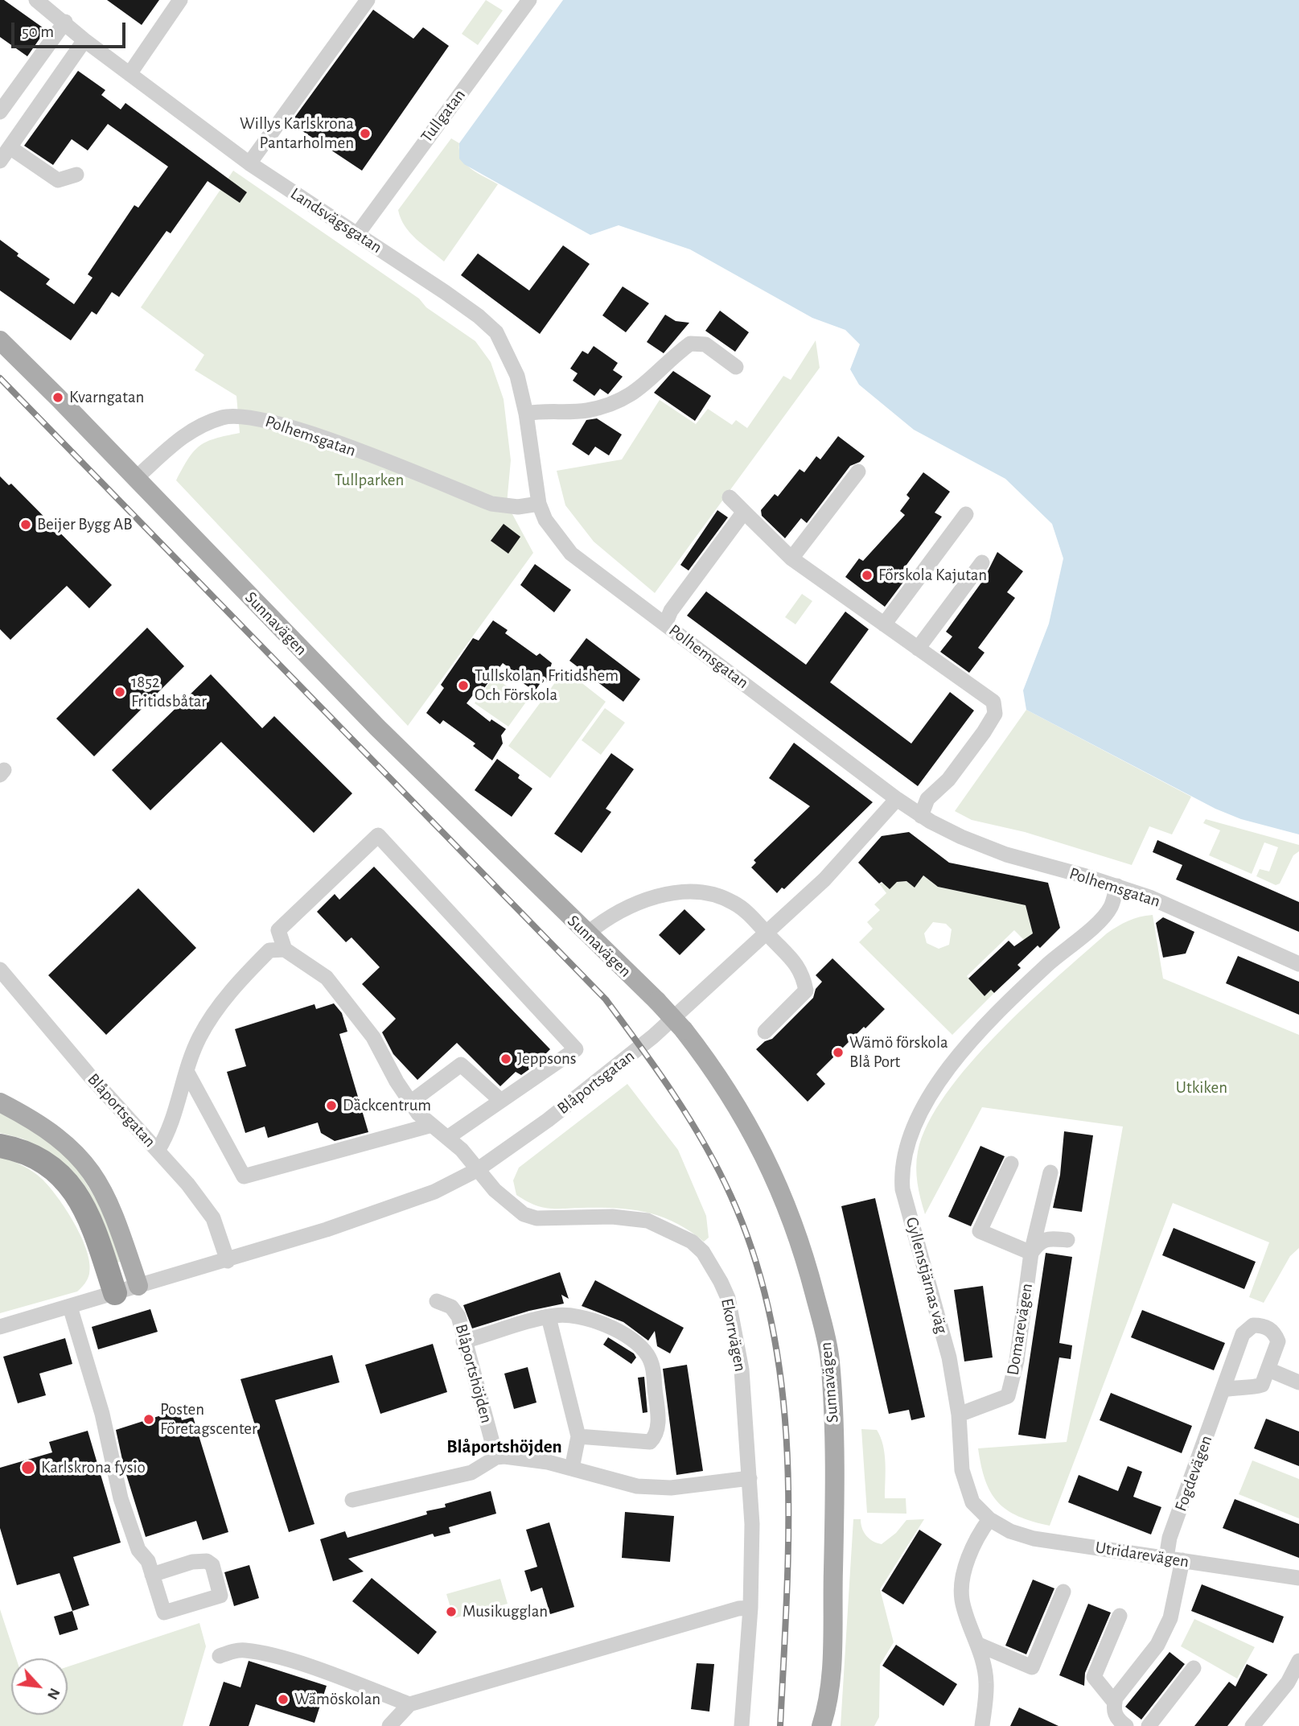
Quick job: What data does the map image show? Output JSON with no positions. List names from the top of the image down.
{
  "streets": {
    "main road": ["Sunnavägen"],
    "street": [
      "Tullgatan",
      "Landsvägsgatan",
      "Polhemsgatan",
      "Blåportsgatan",
      "Gyllenstjärnas väg",
      "Domarevägen",
      "Ekorrvägen",
      "Blåportshöjden",
      "Fogdevägen",
      "Utridarevägen"
    ]
  },
  "crossings": [
    ["Tullgatan", "Landsvägsgatan"],
    ["Landsvägsgatan", "Polhemsgatan"],
    ["Polhemsgatan", "Sunnavägen"],
    ["Polhemsgatan", "Blåportsgatan"],
    ["Polhemsgatan", "Gyllenstjärnas väg"],
    ["Blåportsgatan", "Ekorrvägen"],
    ["Gyllenstjärnas väg", "Domarevägen"],
    ["Gyllenstjärnas väg", "Utridarevägen"],
    ["Fogdevägen", "Utridarevägen"]
  ],
  "districts": ["Blåportshöjden"],
  "parks": ["Tullparken", "Utkiken"],
  "places": [
    "Willys Karlskrona Pantarholmen",
    "Kvarngatan",
    "Beijer Bygg AB",
    "Förskola Kajutan",
    "Tullskolan, Fritidshem Och Förskola",
    "1852 Fritidsbåtar",
    "Wämö förskola Blå Port",
    "Jeppsons",
    "Däckcentrum",
    "Posten Företagscenter",
    "Karlskrona fysio",
    "Musikugglan",
    "Wämöskolan"
  ],
  "scale_bar": "50 m",
  "north": "bottom right"
}
